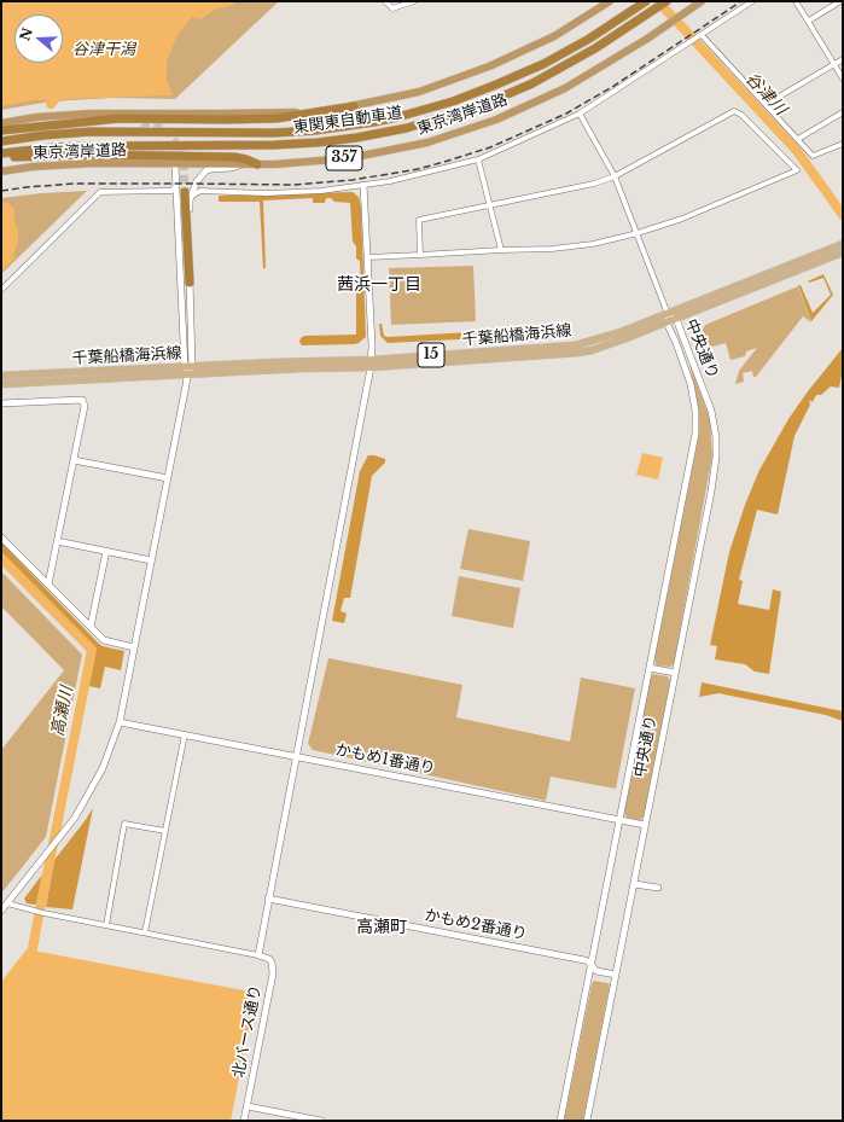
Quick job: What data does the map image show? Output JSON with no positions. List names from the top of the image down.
{
  "streets": {
    "highway": ["東京湾岸道路", "東関東自動車道", "357"],
    "main road": ["千葉船橋海浜線", "15"],
    "street": [
      "中央通り",
      "かもめ1番通り",
      "かもめ2番通り",
      "北バース通り"
    ]
  },
  "crossings": [
    ["千葉船橋海浜線", "中央通り"],
    ["中央通り", "かもめ1番通り"],
    ["中央通り", "かもめ2番通り"]
  ],
  "districts": ["茜浜一丁目", "高瀬町"],
  "water": ["谷津川", "高瀬川"],
  "parks": ["谷津干潟"],
  "north": "left"
}
